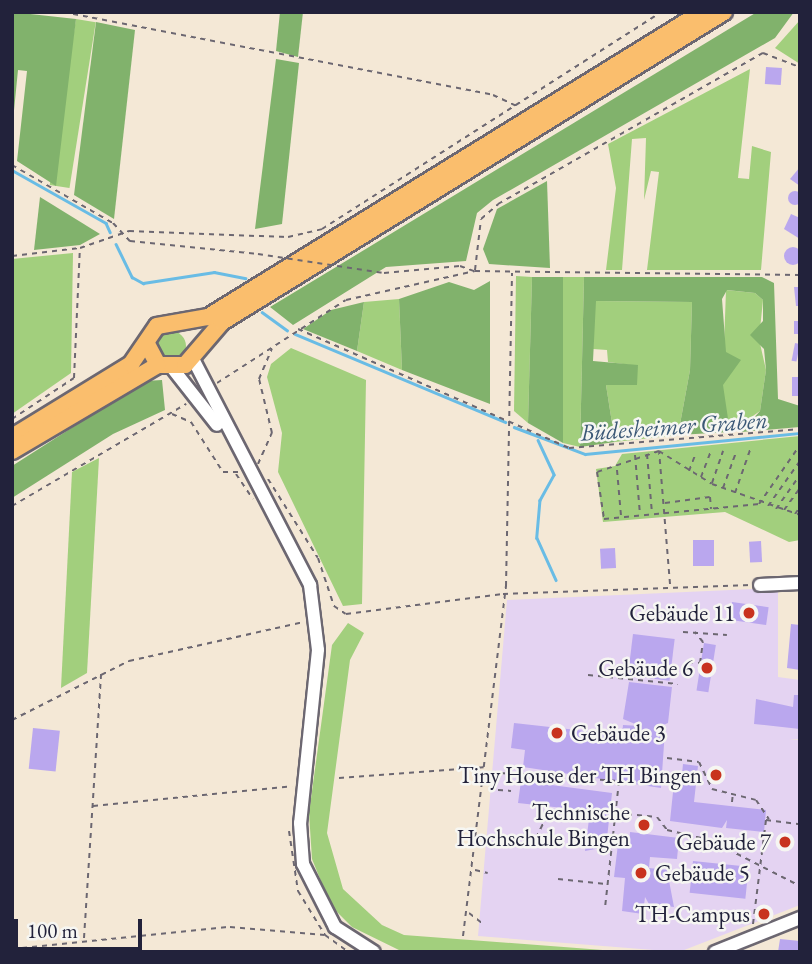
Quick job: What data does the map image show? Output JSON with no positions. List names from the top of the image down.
{
  "water": ["Büdesheimer Graben"],
  "places": [
    "Gebäude 11",
    "Gebäude 6",
    "Gebäude 3",
    "Tiny House der TH Bingen",
    "Technische Hochschule Bingen",
    "Gebäude 7",
    "Gebäude 5",
    "TH-Campus"
  ],
  "scale_bar": "100 m"
}
